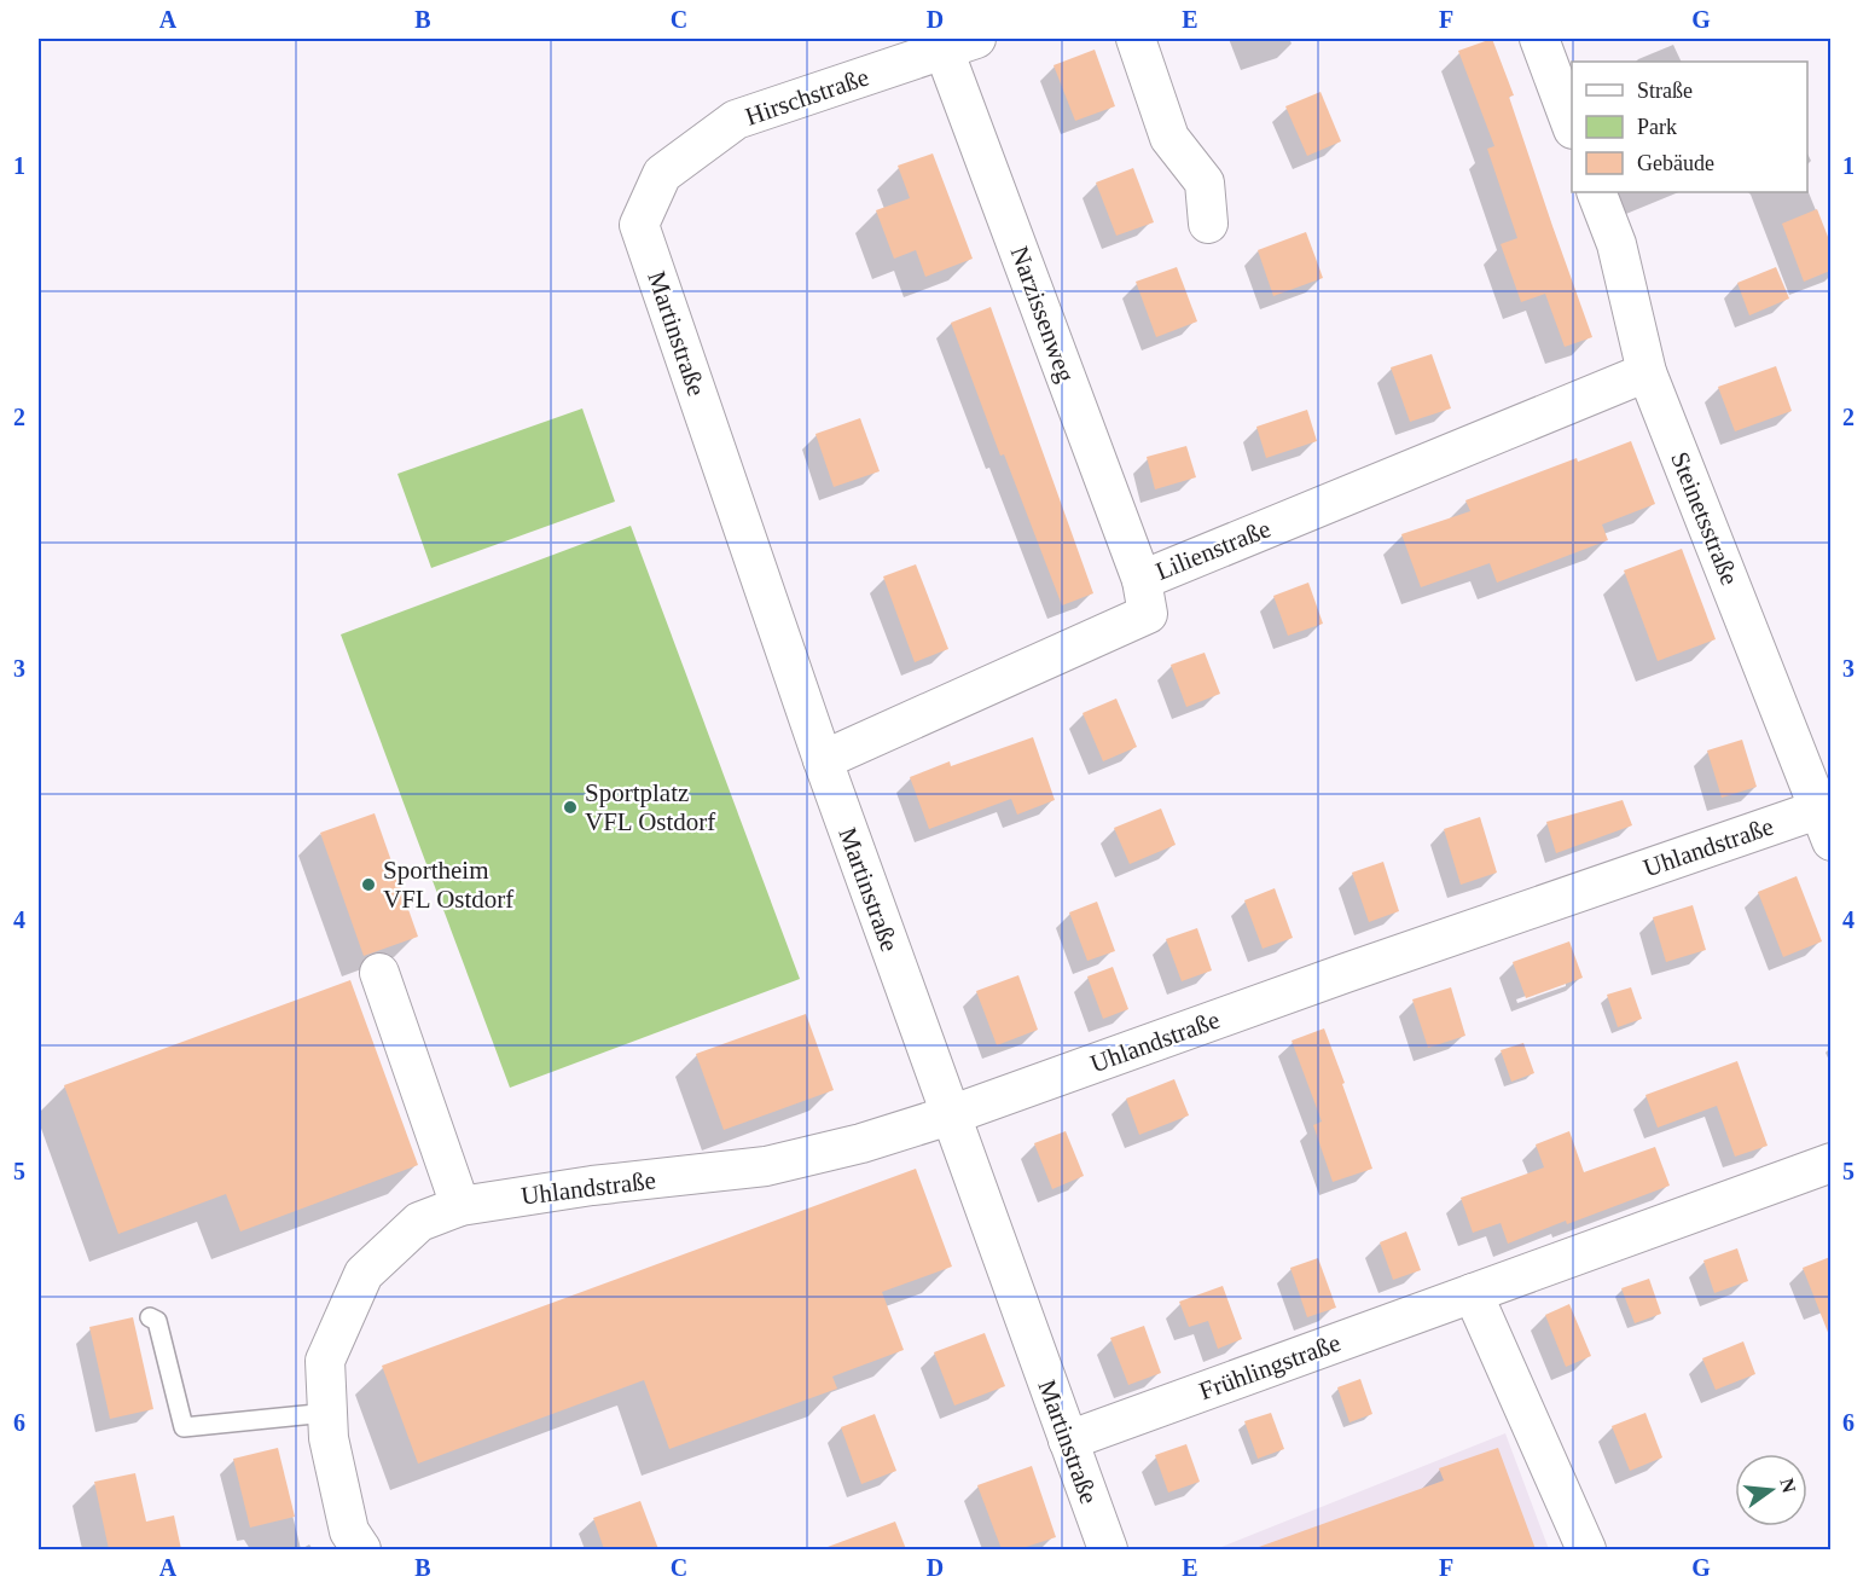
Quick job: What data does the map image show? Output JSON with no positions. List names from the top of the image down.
{
  "streets": {
    "street": [
      "Hirschstraße",
      "Narzissenweg",
      "Martinstraße",
      "Steinetsstraße",
      "Lilienstraße",
      "Uhlandstraße",
      "Frühlingstraße"
    ]
  },
  "crossings": [
    ["Hirschstraße", "Narzissenweg"],
    ["Hirschstraße", "Martinstraße"],
    ["Narzissenweg", "Lilienstraße"],
    ["Martinstraße", "Lilienstraße"],
    ["Martinstraße", "Uhlandstraße"],
    ["Martinstraße", "Frühlingstraße"],
    ["Steinetsstraße", "Lilienstraße"],
    ["Steinetsstraße", "Uhlandstraße"]
  ],
  "places": ["Sportplatz VFL Ostdorf", "Sportheim VFL Ostdorf"],
  "legend": ["Straße", "Park", "Gebäude"],
  "north": "right",
  "grid": {
    "columns": [
      "A",
      "B",
      "C",
      "D",
      "E",
      "F",
      "G"
    ],
    "rows": [
      "1",
      "2",
      "3",
      "4",
      "5",
      "6"
    ]
  }
}
